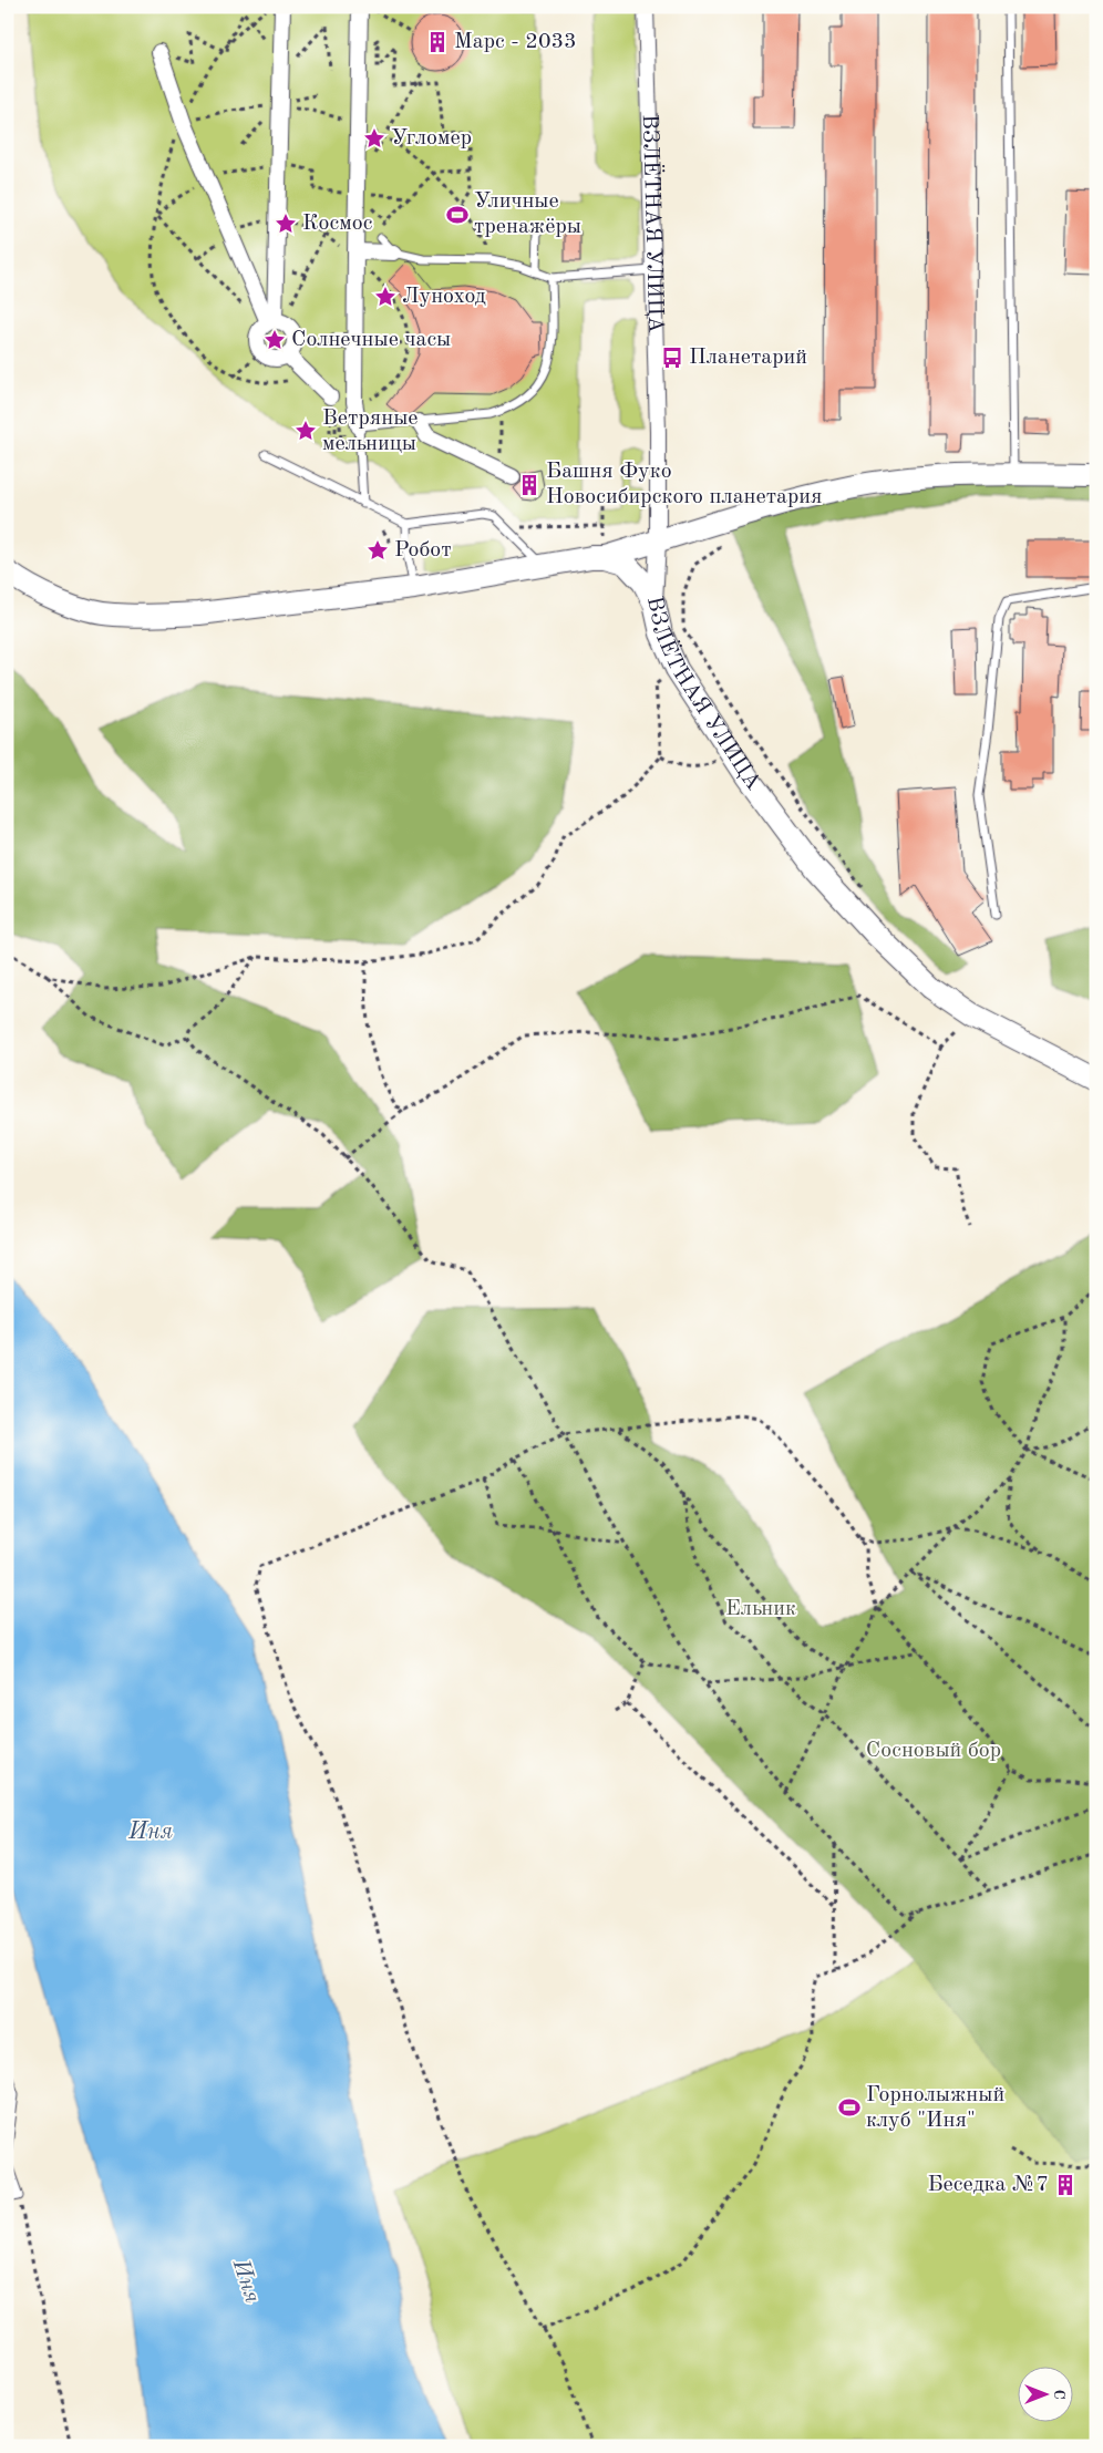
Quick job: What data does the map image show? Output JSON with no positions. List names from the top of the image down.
{
  "streets": {
    "main road": ["ВЗЛЁТНАЯ УЛИЦА"]
  },
  "water": ["Иня"],
  "parks": ["Ельник", "Сосновый бор"],
  "places": {
    "building": ["Марс - 2033", "Башня Фуко Новосибирского планетария", "Беседка №7"],
    "place": [
      "Угломер",
      "Космос",
      "Луноход",
      "Солнечные часы",
      "Ветряные мельницы",
      "Робот"
    ],
    "sports": ["Уличные тренажёры", "Горнолыжный клуб \"Иня\""],
    "bus stop": ["Планетарий"]
  },
  "north": "right"
}
